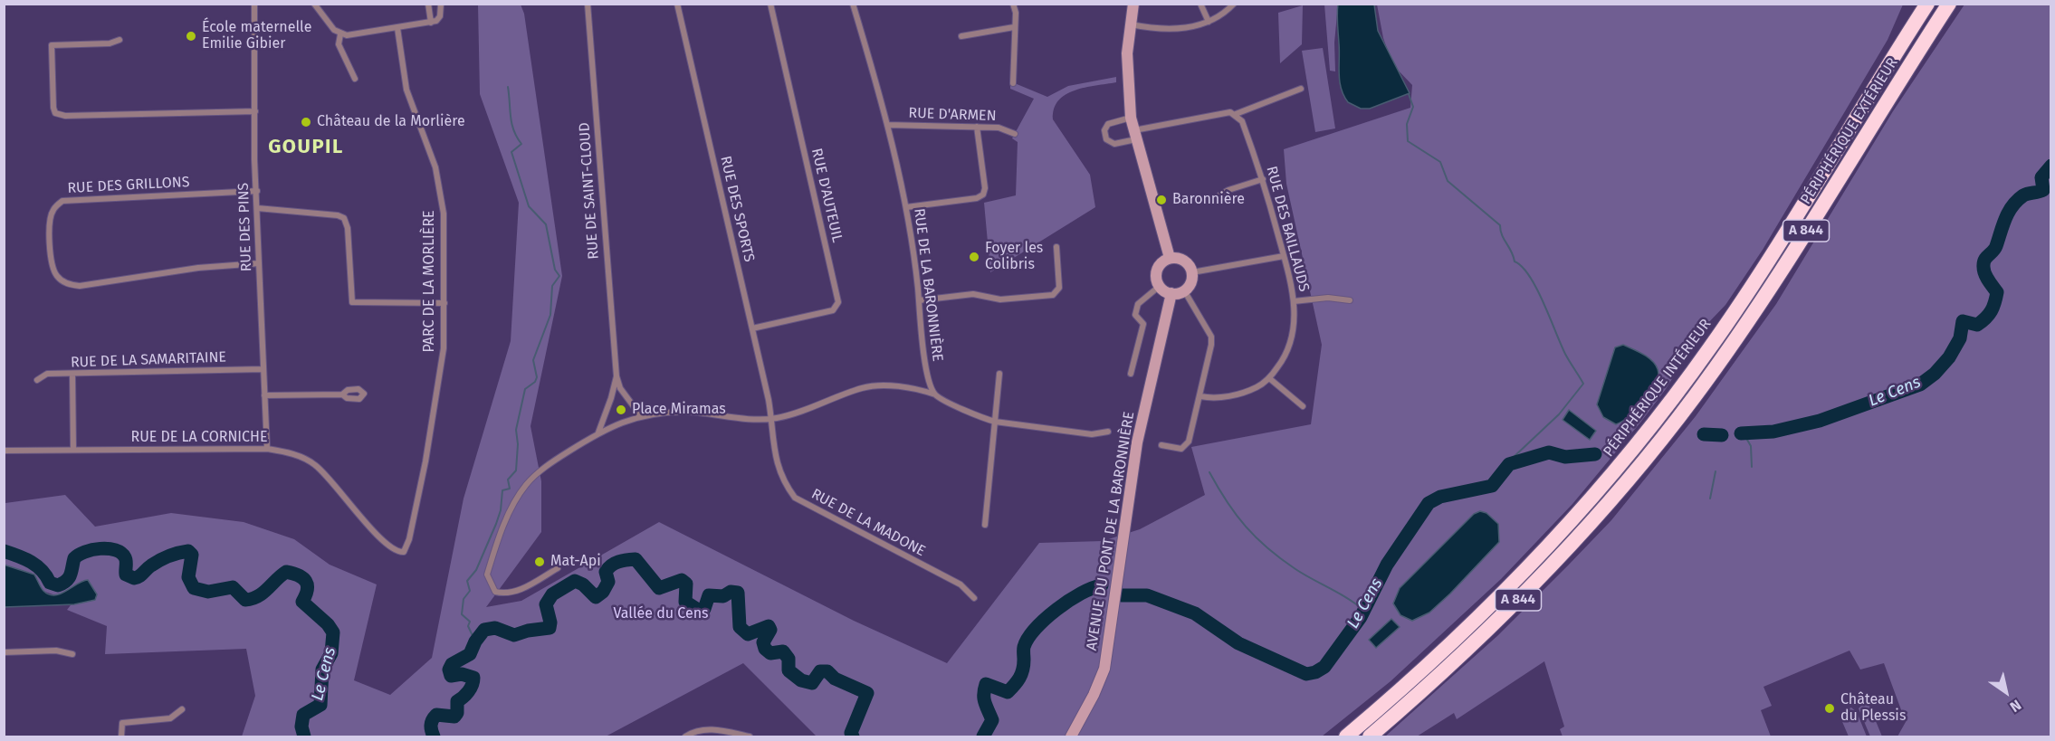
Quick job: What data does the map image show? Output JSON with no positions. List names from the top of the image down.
{
  "streets": {
    "highway": ["PÉRIPHÉRIQUE EXTÉRIEUR", "A 844", "PÉRIPHÉRIQUE INTÉRIEUR"],
    "street": [
      "RUE D'ARMEN",
      "RUE DES GRILLONS",
      "RUE DE SAINT-CLOUD",
      "RUE D'AUTEUIL",
      "RUE DES SPORTS",
      "RUE DES PINS",
      "RUE DES BAILLAUDS",
      "PARC DE LA MORLIÈRE",
      "RUE DE LA BARONNIÈRE",
      "RUE DE LA SAMARITAINE",
      "RUE DE LA CORNICHE",
      "RUE DE LA MADONE",
      "AVENUE DU PONT DE LA BARONNIÈRE"
    ]
  },
  "crossings": [
    ["RUE D'ARMEN", "RUE DE LA BARONNIÈRE"],
    ["RUE DES GRILLONS", "RUE DES PINS"],
    ["RUE D'AUTEUIL", "RUE DES SPORTS"],
    ["RUE DES SPORTS", "RUE DE LA MADONE"],
    ["RUE DES PINS", "RUE DE LA SAMARITAINE"],
    ["RUE DES PINS", "RUE DE LA CORNICHE"],
    ["PARC DE LA MORLIÈRE", "RUE DE LA CORNICHE"]
  ],
  "districts": ["GOUPIL"],
  "water": ["Le Cens"],
  "parks": ["Vallée du Cens"],
  "places": [
    "École maternelle Emilie Gibier",
    "Château de la Morlière",
    "Baronnière",
    "Foyer les Colibris",
    "Place Miramas",
    "Mat-Api",
    "Château du Plessis"
  ],
  "north": "bottom right"
}
